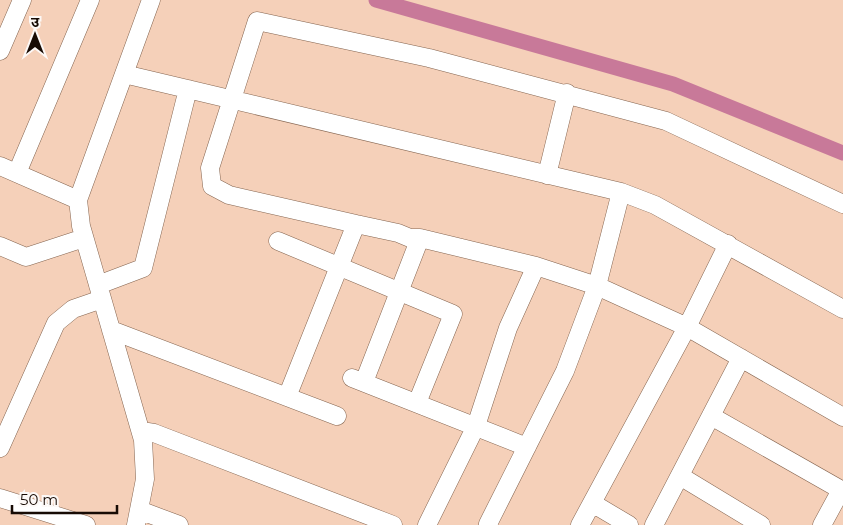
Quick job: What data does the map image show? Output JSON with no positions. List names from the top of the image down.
{
  "scale_bar": "50 m",
  "north": "top"
}
